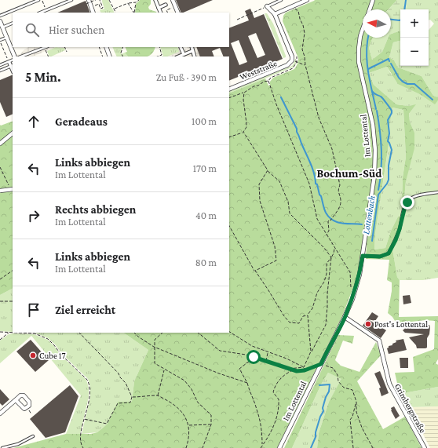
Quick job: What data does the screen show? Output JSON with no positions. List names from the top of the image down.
{
  "streets": {
    "street": ["Weststraße", "Im Lottental", "Grimbergstraße"]
  },
  "crossings": [
    ["Im Lottental", "Grimbergstraße"]
  ],
  "districts": ["Bochum-Süd"],
  "water": ["Lottenbach"],
  "places": ["Post's Lottental", "Cube 17"],
  "north": "left",
  "page": {
    "map_buttons": ["+", "−"],
    "search": "Hier suchen",
    "heading": ["5 Min.", "Zu Fuß · 390 m"],
    "list": [
      ["Geradeaus", "100 m"],
      ["Links abbiegen", "Im Lottental", "170 m"],
      ["Rechts abbiegen", "Im Lottental", "40 m"],
      ["Links abbiegen", "Im Lottental", "80 m"],
      "Ziel erreicht"
    ]
  }
}
